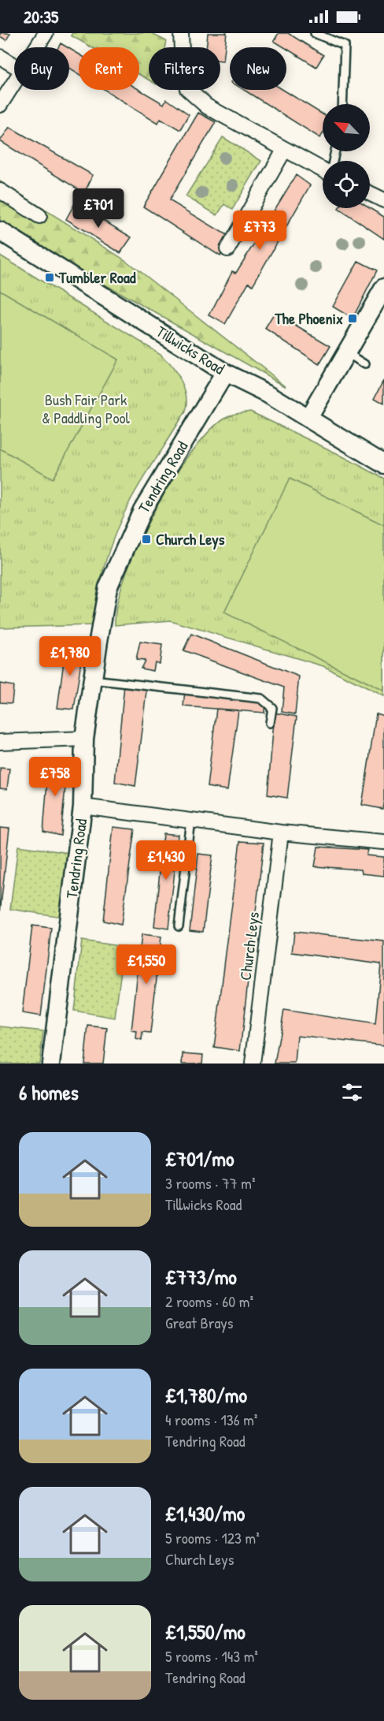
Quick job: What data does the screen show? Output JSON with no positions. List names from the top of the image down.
{
  "streets": {
    "street": ["Tillwicks Road", "Tendring Road", "Church Leys"]
  },
  "crossings": [
    ["Tillwicks Road", "Tendring Road"]
  ],
  "parks": ["Bush Fair Park & Paddling Pool"],
  "places": {
    "transit": ["Tumbler Road", "The Phoenix", "Church Leys"]
  },
  "north": "top left",
  "page": {
    "status": "20:35",
    "chip": [
      "Buy",
      "Rent",
      "Filters",
      "New"
    ],
    "price": [
      "£701",
      "£773",
      "£1,780",
      "£758",
      "£1,430",
      "£1,550"
    ],
    "heading": "6 homes",
    "list": [
      {
        "name": "£701/mo",
        "note": "3 rooms · 77 m² · Tillwicks Road"
      },
      {
        "name": "£773/mo",
        "note": "2 rooms · 60 m² · Great Brays"
      },
      {
        "name": "£1,780/mo",
        "note": "4 rooms · 136 m² · Tendring Road"
      },
      {
        "name": "£1,430/mo",
        "note": "5 rooms · 123 m² · Church Leys"
      },
      {
        "name": "£1,550/mo",
        "note": "5 rooms · 143 m² · Tendring Road"
      }
    ]
  }
}
